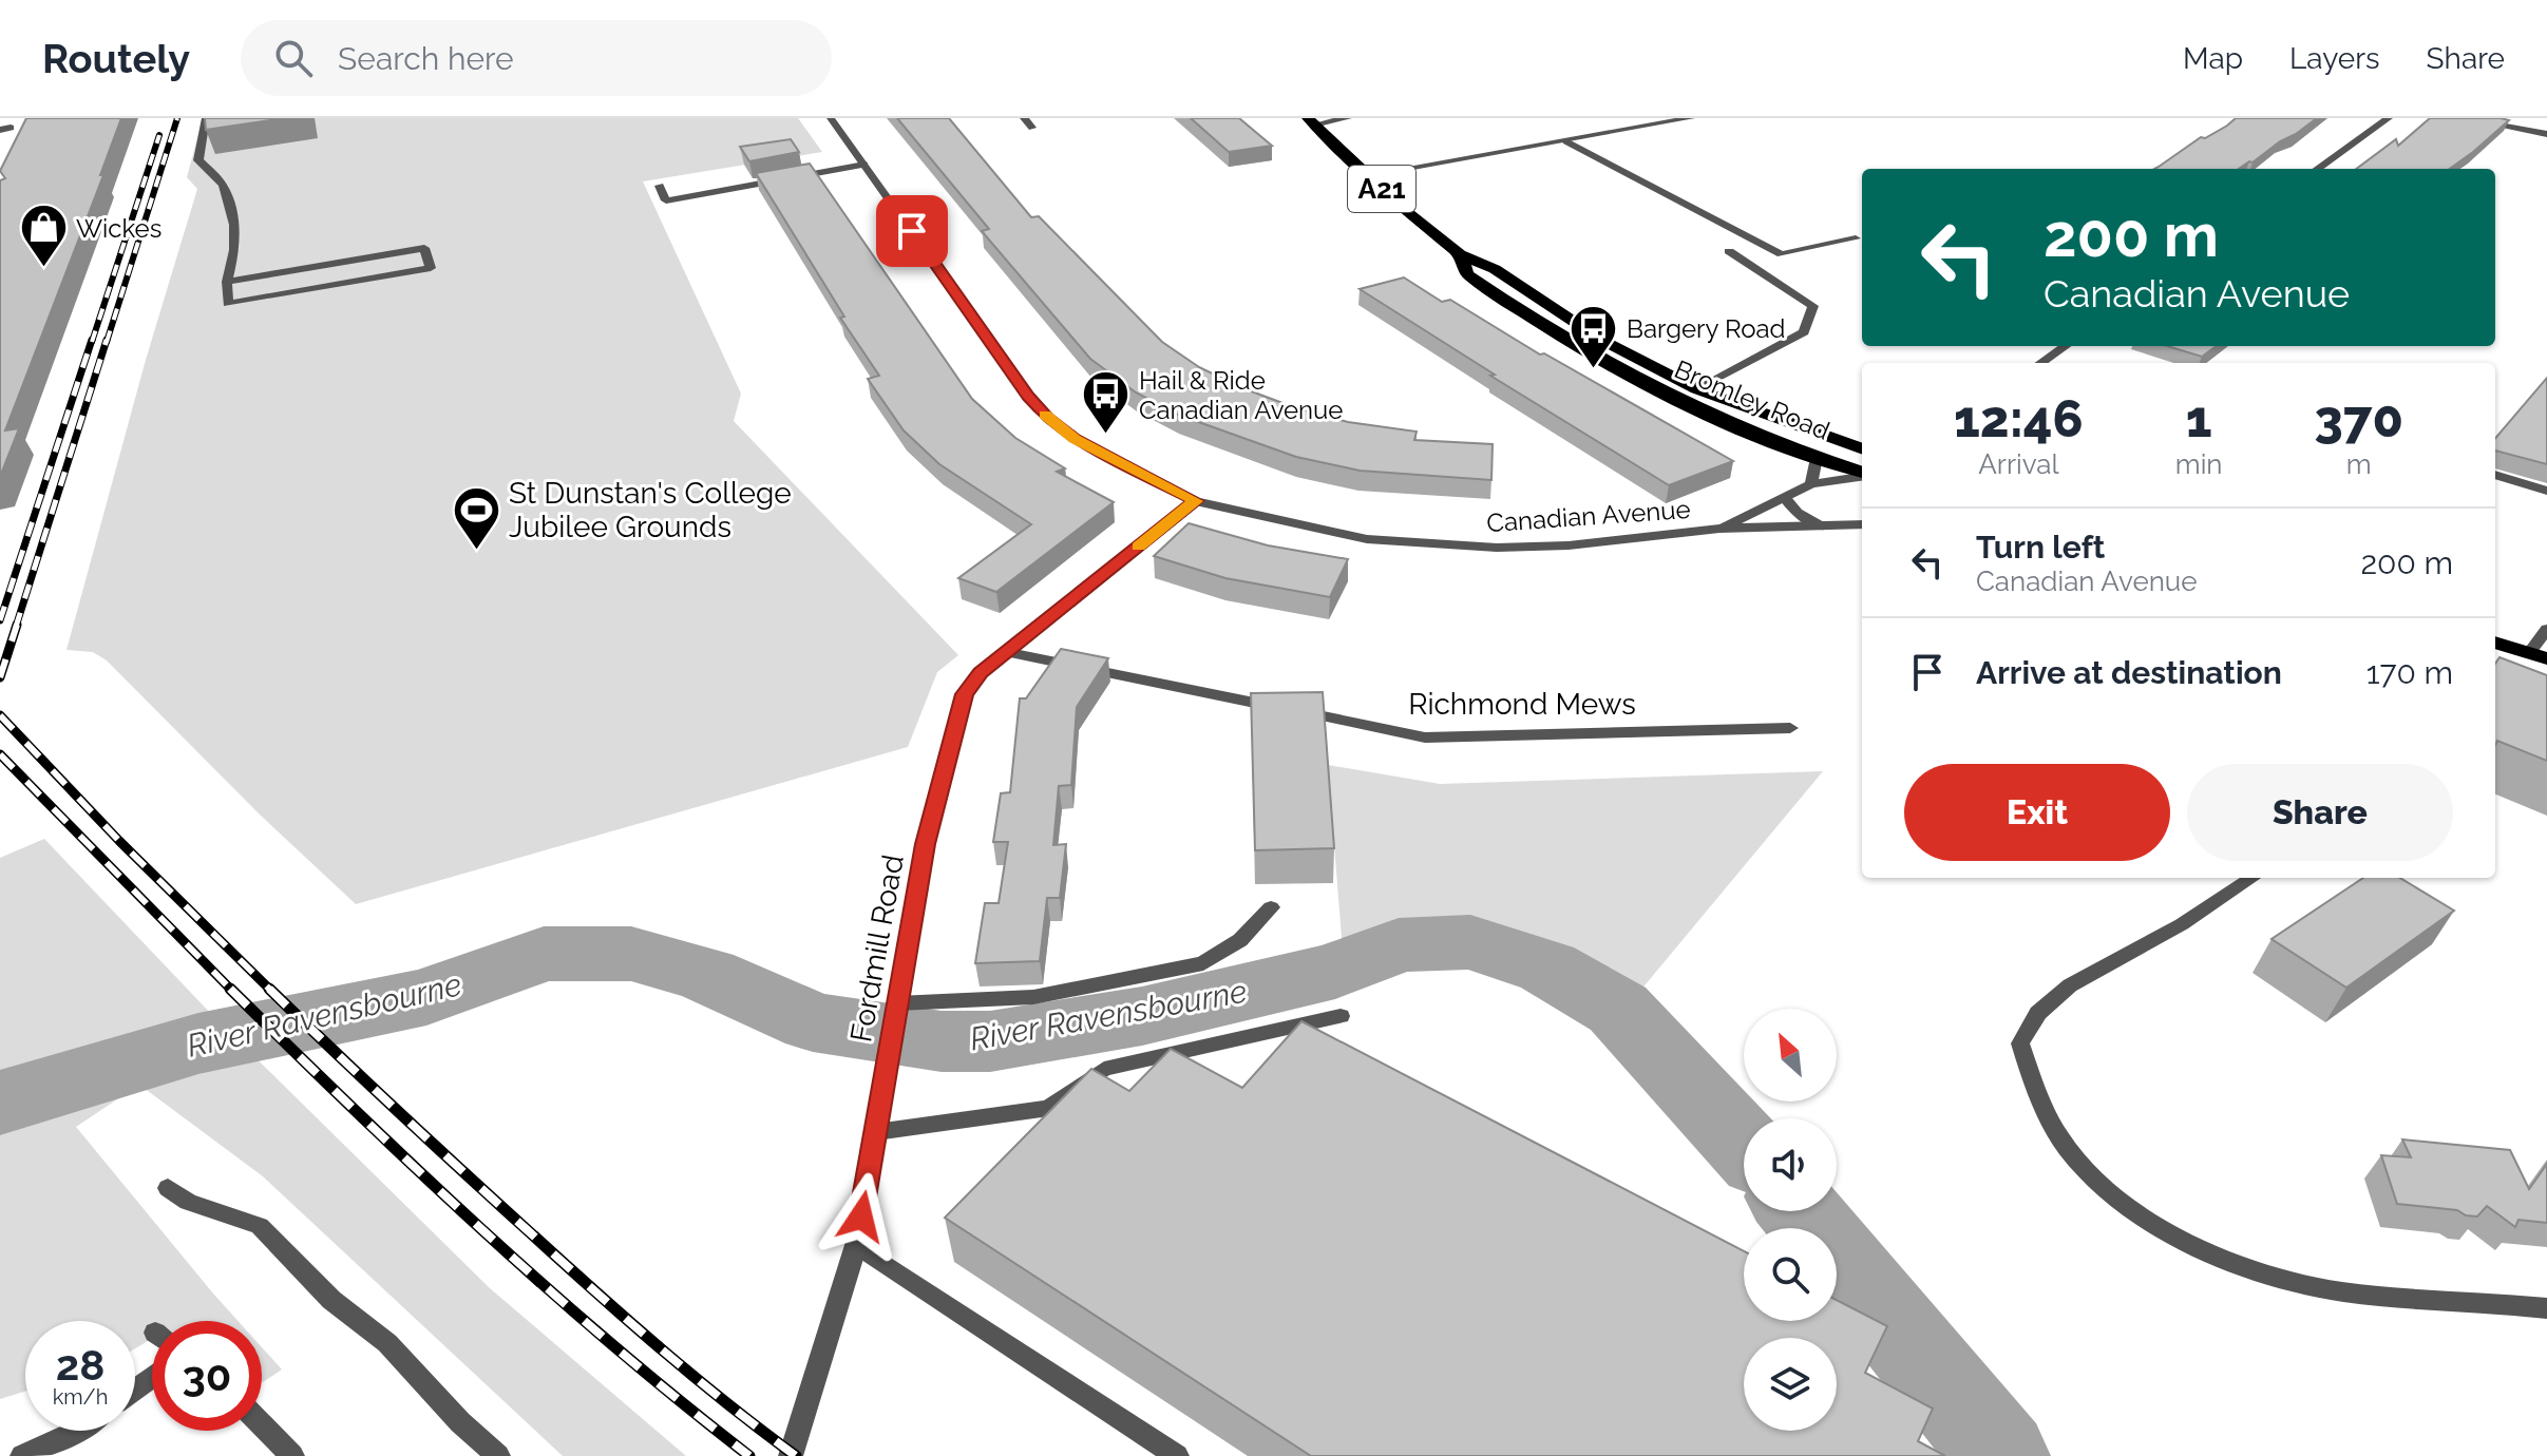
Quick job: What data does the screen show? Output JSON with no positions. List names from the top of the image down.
{
  "streets": {
    "highway": ["A21", "Bromley Road"],
    "street": ["Canadian Avenue", "Richmond Mews", "Fordmill Road"]
  },
  "crossings": [
    ["Canadian Avenue", "Fordmill Road"],
    ["Richmond Mews", "Fordmill Road"]
  ],
  "water": ["River Ravensbourne"],
  "places": {
    "shop": ["Wickes"],
    "bus stop": ["Bargery Road", "Hail & Ride Canadian Avenue"],
    "sports": ["St Dunstan's College Jubilee Grounds"]
  },
  "north": "top left",
  "page": {
    "header": "Routely",
    "search": "Search here",
    "nav": ["Map", "Layers", "Share"],
    "turn": ["200 m", "Canadian Avenue"],
    "eta": [
      "12:46",
      "Arrival",
      "1",
      "min",
      "370",
      "m"
    ],
    "list": [
      {
        "name": "Turn left",
        "note": "Canadian Avenue",
        "value": "200 m"
      },
      {
        "name": "Arrive at destination",
        "value": "170 m"
      }
    ],
    "buttons": ["Exit", "Share"],
    "speed": "28 km/h",
    "limit": "30"
  }
}
